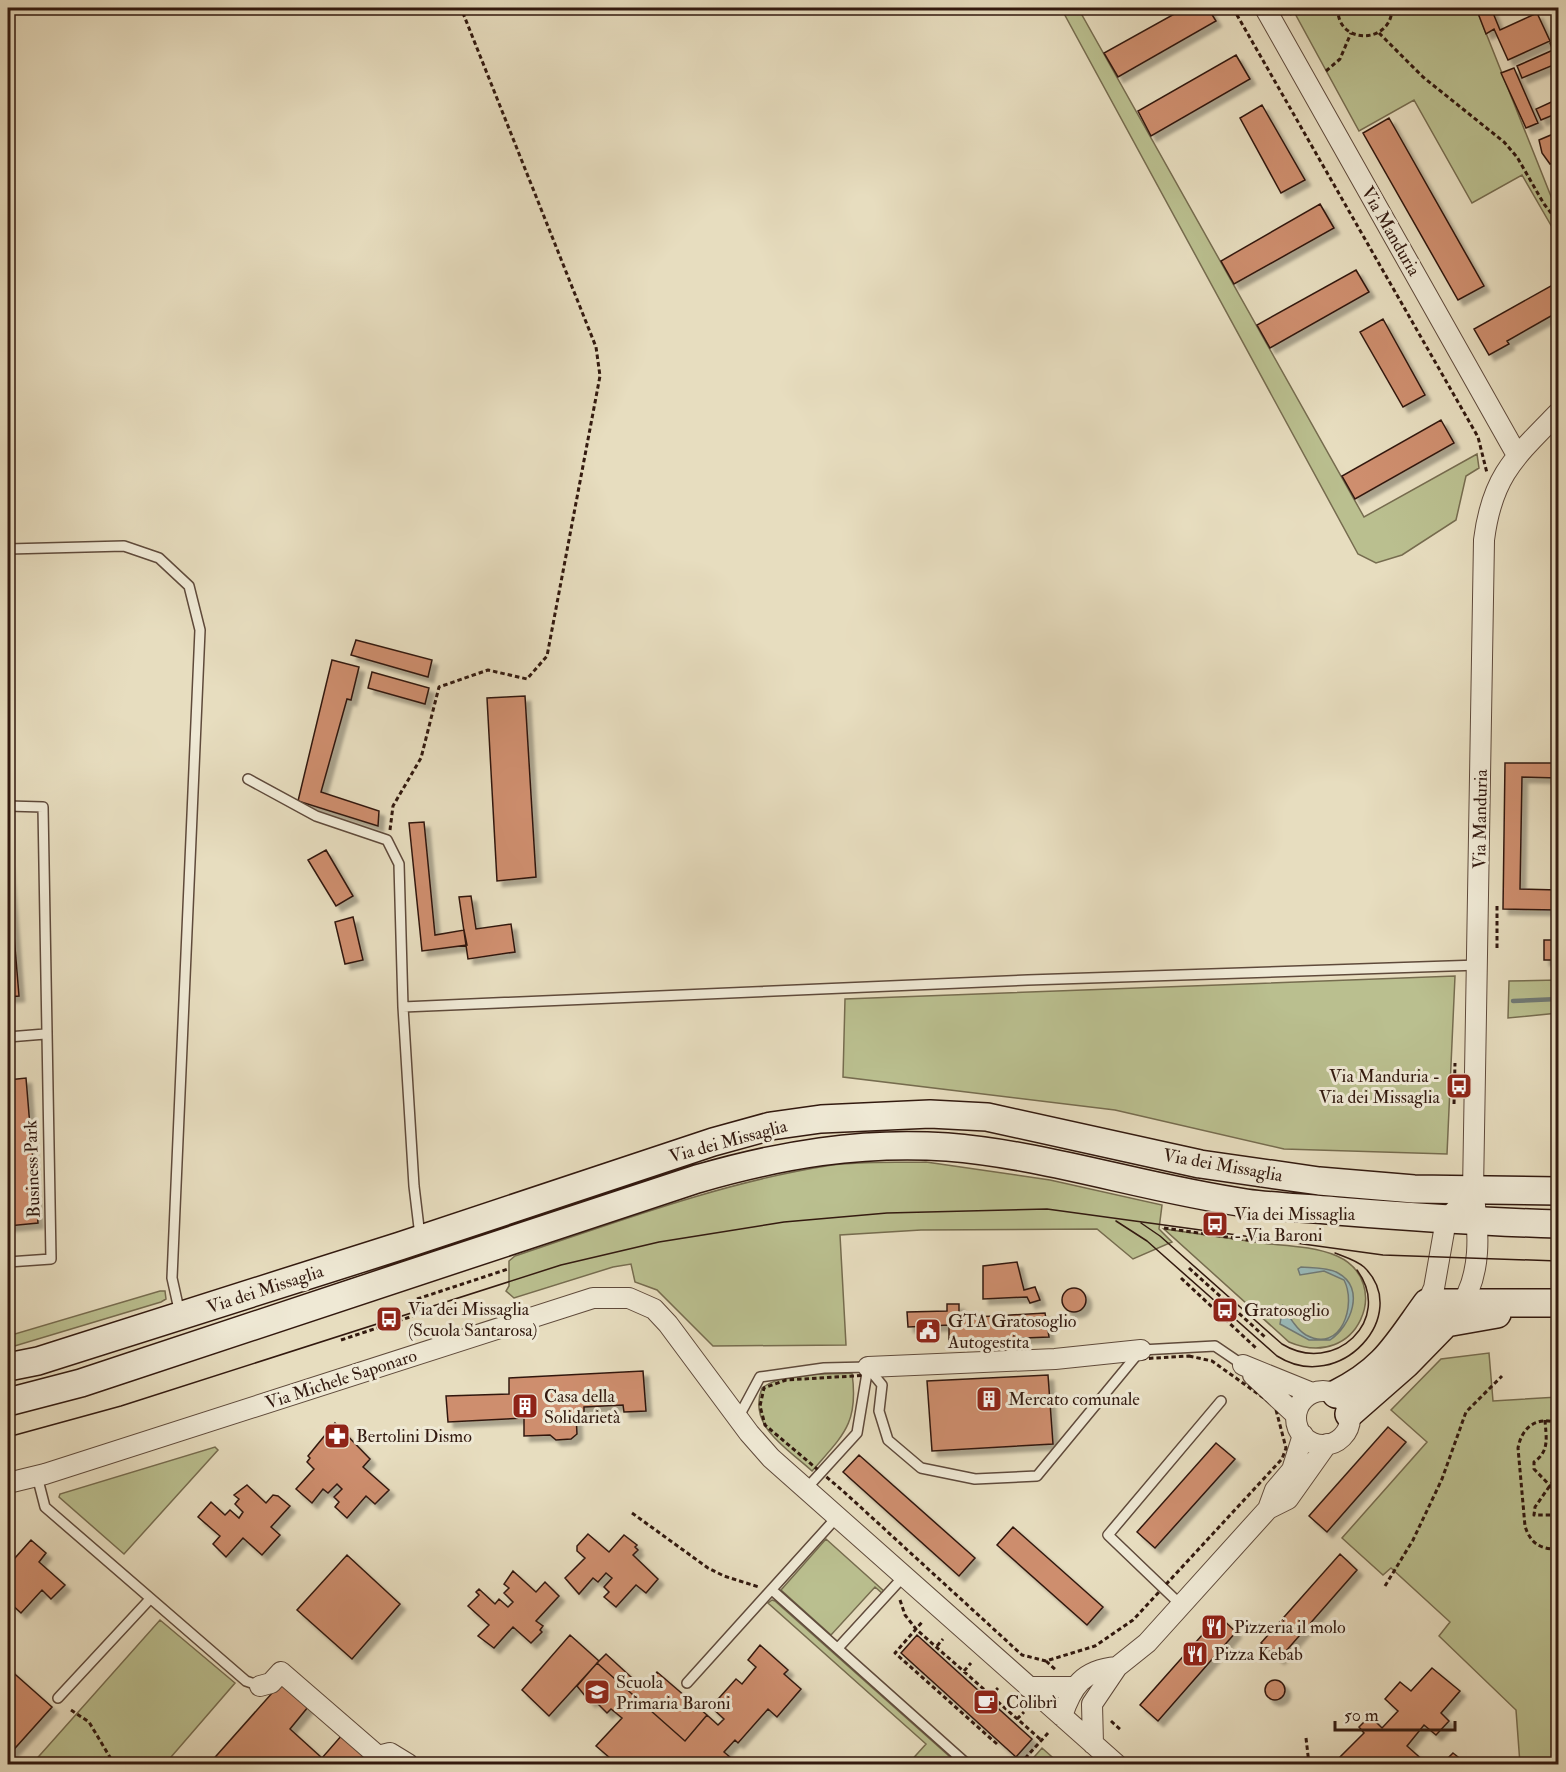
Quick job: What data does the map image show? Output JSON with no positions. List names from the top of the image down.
{
  "streets": {
    "main road": ["Via dei Missaglia"],
    "street": ["Via Manduria", "Via Michele Saponaro"],
    "lane": ["Business Park"]
  },
  "crossings": [
    ["Via Manduria", "Via dei Missaglia"]
  ],
  "places": {
    "bus stop": [
      "Via Manduria - Via dei Missaglia",
      "Via dei Missaglia - Via Baroni",
      "Gratosoglio",
      "Via dei Missaglia (Scuola Santarosa)"
    ],
    "public building": ["GTA Gratosoglio Autogestita"],
    "building": ["Mercato comunale", "Casa della Solidarietà"],
    "pharmacy": ["Bertolini Dismo"],
    "restaurant": ["Pizzeria il molo", "Pizza Kebab"],
    "school or university": ["Scuola Primaria Baroni"],
    "cafe": ["Colibrì"]
  },
  "scale_bar": "50 m"
}
